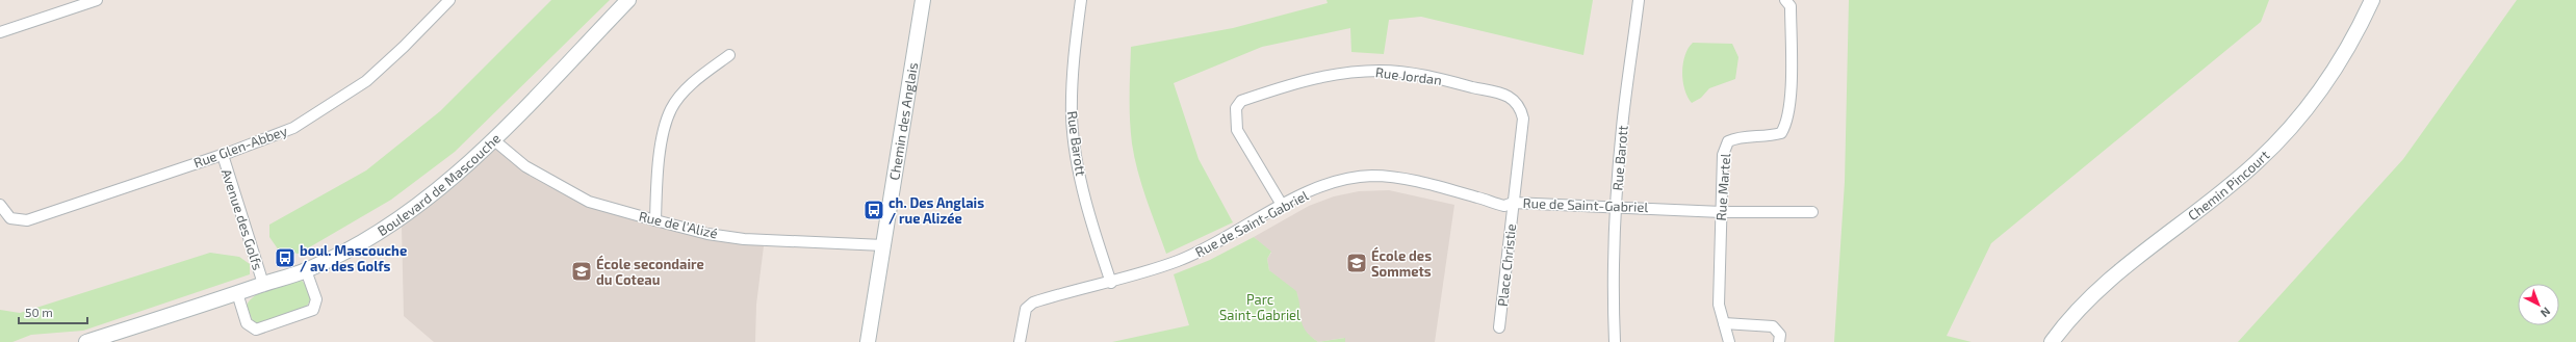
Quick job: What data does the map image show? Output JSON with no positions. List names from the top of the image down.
{
  "streets": {
    "street": [
      "Rue Jordan",
      "Chemin des Anglais",
      "Rue Barott",
      "Rue Glen-Abbey",
      "Boulevard de Mascouche",
      "Chemin Pincourt",
      "Rue Martel",
      "Rue de Saint-Gabriel",
      "Avenue des Golfs",
      "Rue de l'Alizé",
      "Place Christie"
    ]
  },
  "crossings": [
    ["Rue Jordan", "Rue de Saint-Gabriel"],
    ["Rue Jordan", "Place Christie"],
    ["Chemin des Anglais", "Rue de l'Alizé"],
    ["Rue Barott", "Rue de Saint-Gabriel"],
    ["Rue Glen-Abbey", "Avenue des Golfs"],
    ["Boulevard de Mascouche", "Avenue des Golfs"],
    ["Boulevard de Mascouche", "Rue de l'Alizé"],
    ["Rue Martel", "Rue de Saint-Gabriel"],
    ["Rue de Saint-Gabriel", "Place Christie"]
  ],
  "parks": ["Parc Saint-Gabriel"],
  "places": {
    "bus stop": ["ch. Des Anglais / rue Alizée", "boul. Mascouche / av. des Golfs"],
    "school or university": ["École des Sommets", "École secondaire du Coteau"]
  },
  "scale_bar": "50 m",
  "north": "bottom right"
}
